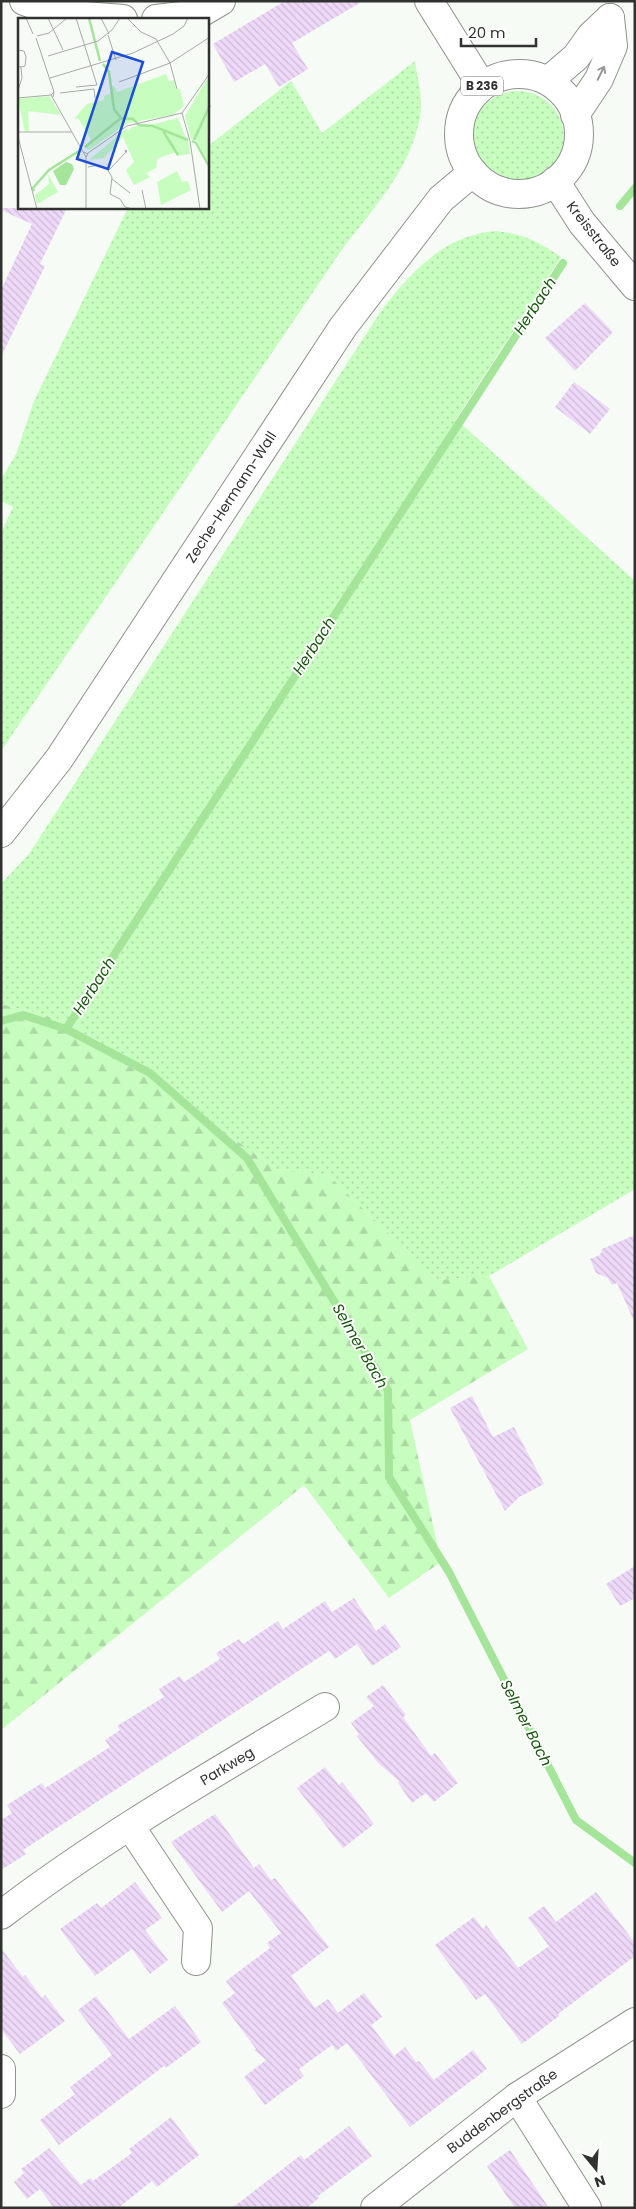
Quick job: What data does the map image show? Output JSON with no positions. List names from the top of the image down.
{
  "streets": {
    "street": [
      "B 236",
      "Kreisstraße",
      "Zeche-Hermann-Wall",
      "Parkweg",
      "Buddenbergstraße"
    ]
  },
  "crossings": [
    ["B 236", "Kreisstraße"],
    ["B 236", "Zeche-Hermann-Wall"],
    ["Kreisstraße", "Zeche-Hermann-Wall"]
  ],
  "water": ["Herbach", "Selmer Bach"],
  "scale_bar": "20 m",
  "north": "bottom"
}
